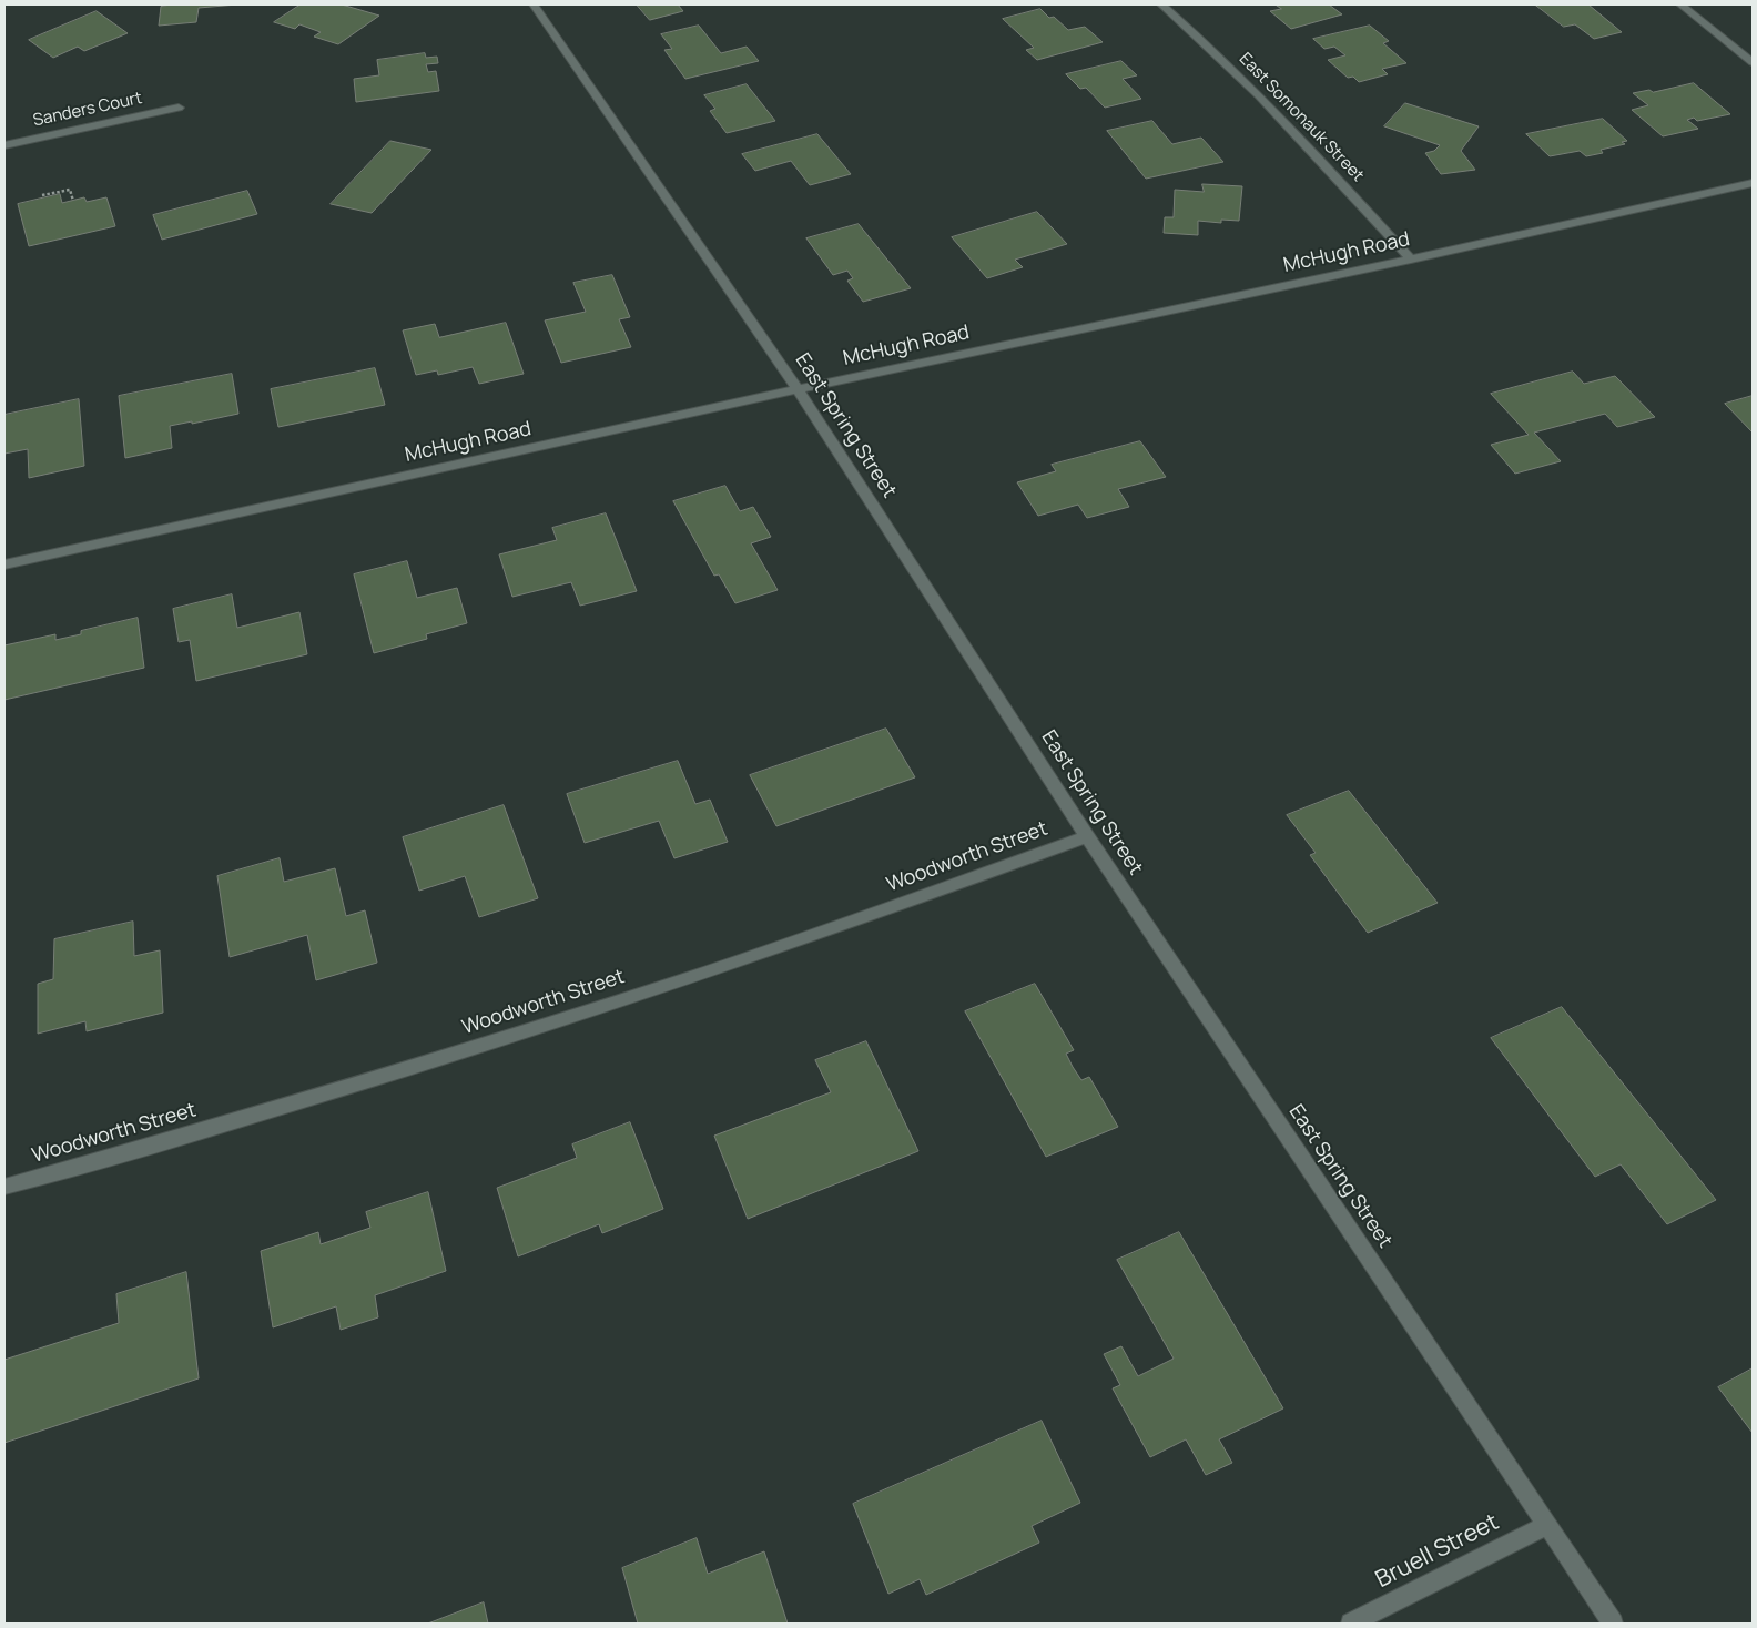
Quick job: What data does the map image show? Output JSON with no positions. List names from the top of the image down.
{
  "streets": {
    "street": [
      "Sanders Court",
      "East Somonauk Street",
      "McHugh Road",
      "East Spring Street",
      "Woodworth Street",
      "Bruell Street"
    ]
  },
  "crossings": [
    ["East Somonauk Street", "McHugh Road"],
    ["McHugh Road", "East Spring Street"],
    ["East Spring Street", "Woodworth Street"],
    ["East Spring Street", "Bruell Street"]
  ]
}
